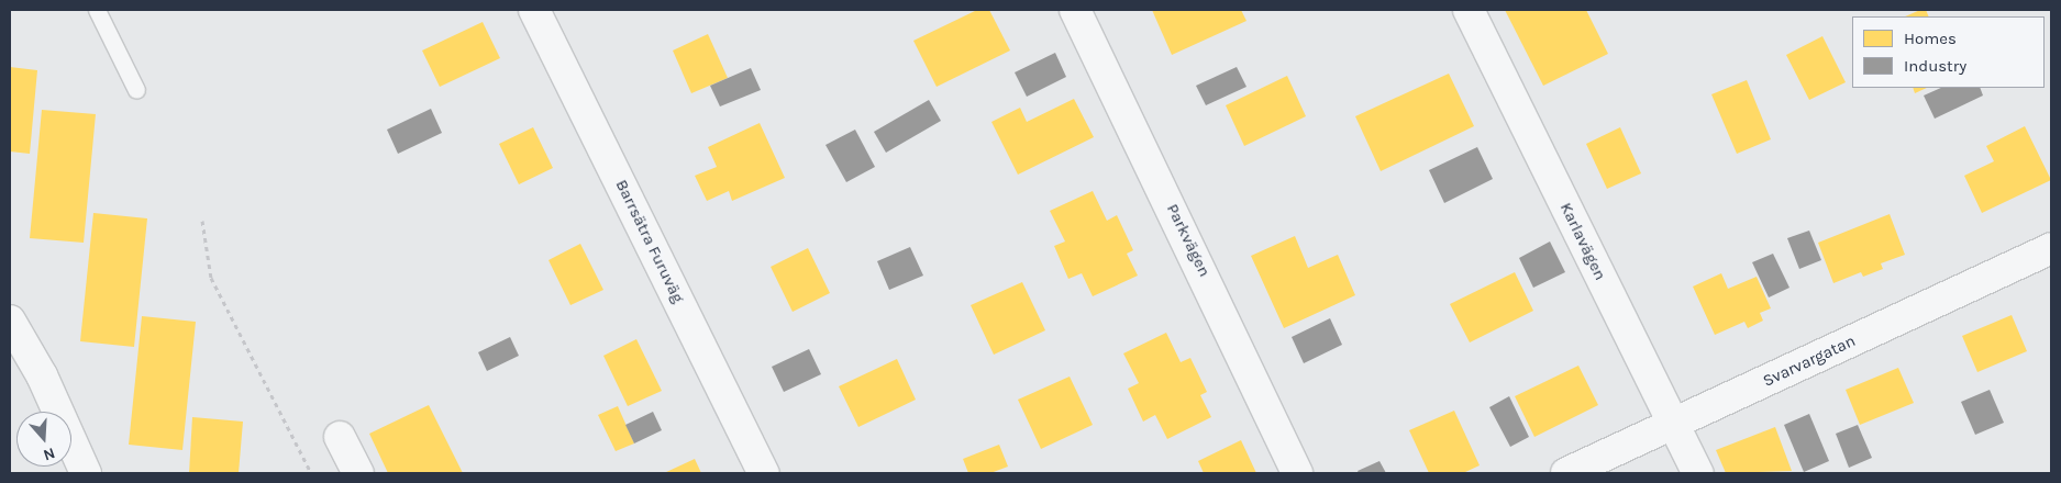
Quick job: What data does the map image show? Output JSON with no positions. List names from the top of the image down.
{
  "streets": {
    "street": [
      "Parkvägen",
      "Barrsätra Furuväg",
      "Karlavägen",
      "Svarvargatan"
    ]
  },
  "crossings": [
    ["Karlavägen", "Svarvargatan"]
  ],
  "legend": ["Homes", "Industry"],
  "north": "bottom"
}
